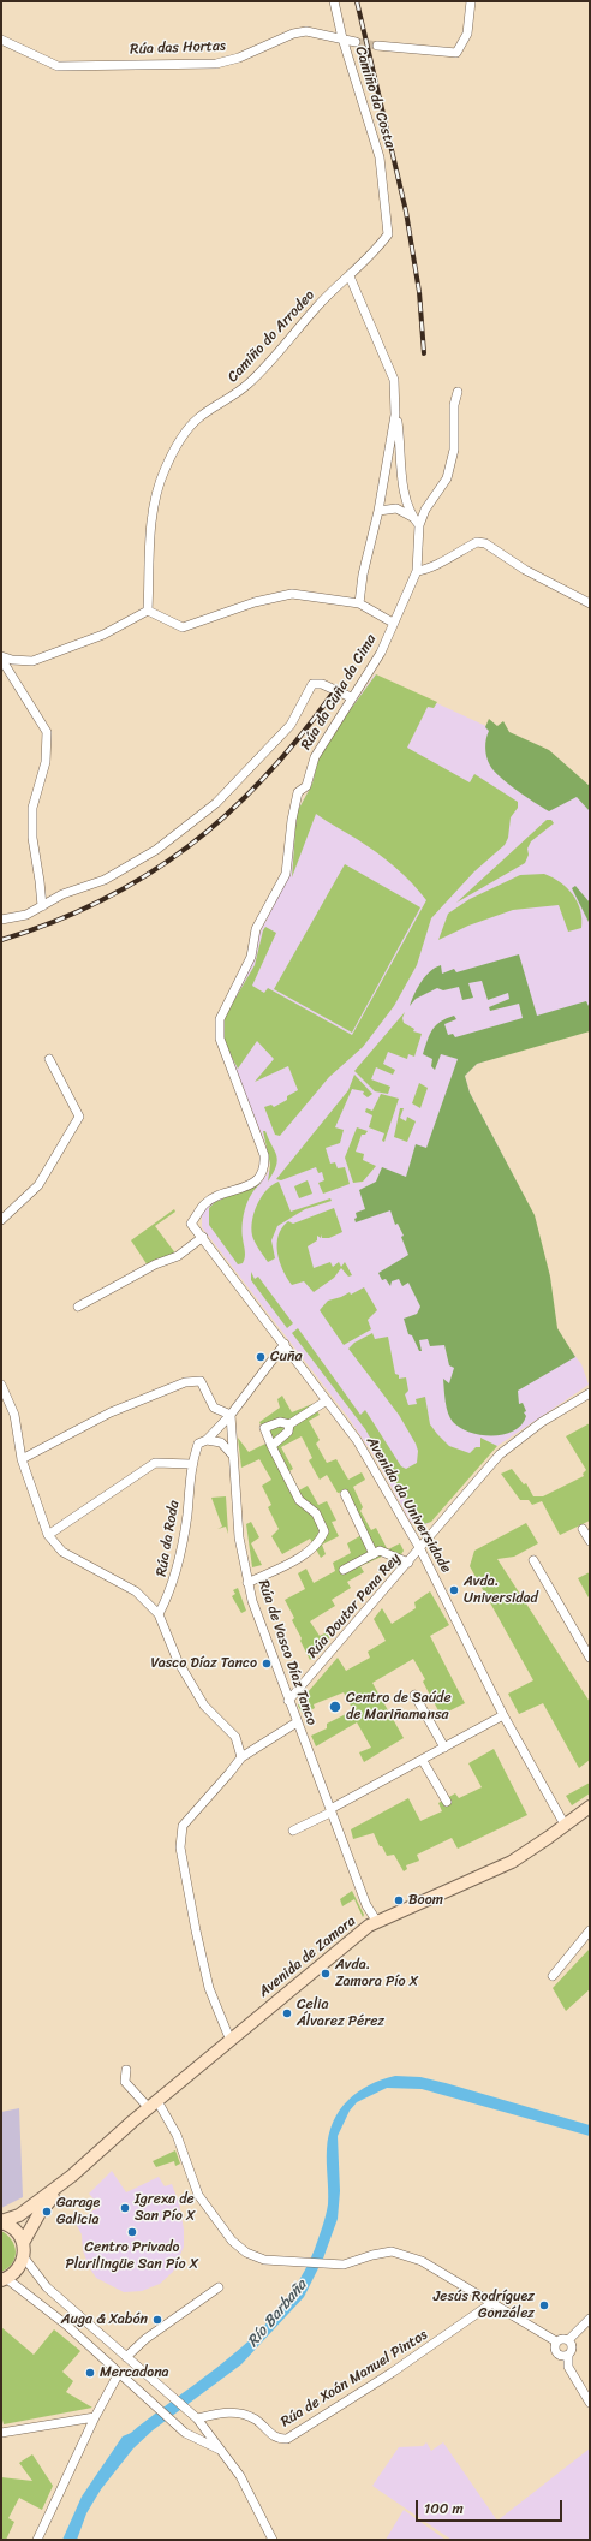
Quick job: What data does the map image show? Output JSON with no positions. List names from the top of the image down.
{
  "streets": {
    "street": [
      "Rúa das Hortas",
      "Camiño da Costa",
      "Camiño do Arrodeo",
      "Rúa da Cuña da Cima",
      "Avenida da Universidade",
      "Rúa da Roda",
      "Rúa Doutor Pena Rey",
      "Rúa de Vasco Díaz Tanco",
      "Avenida de Zamora",
      "Rúa de Xoán Manuel Pintos"
    ]
  },
  "crossings": [
    ["Rúa das Hortas", "Camiño da Costa"],
    ["Camiño da Costa", "Camiño do Arrodeo"],
    ["Rúa da Cuña da Cima", "Avenida da Universidade"],
    ["Avenida da Universidade", "Rúa Doutor Pena Rey"],
    ["Avenida da Universidade", "Avenida de Zamora"],
    ["Rúa da Roda", "Rúa de Vasco Díaz Tanco"],
    ["Rúa Doutor Pena Rey", "Rúa de Vasco Díaz Tanco"],
    ["Rúa de Vasco Díaz Tanco", "Avenida de Zamora"]
  ],
  "water": ["Río Barbaña"],
  "places": [
    "Cuña",
    "Avda. Universidad",
    "Vasco Díaz Tanco",
    "Centro de Saúde de Mariñamansa",
    "Boom",
    "Avda. Zamora Pío X",
    "Celia Álvarez Pérez",
    "Igrexa de San Pío X",
    "Garage Galicia",
    "Centro Privado Plurilingüe San Pío X",
    "Jesús Rodríguez González",
    "Auga & Xabón",
    "Mercadona"
  ],
  "scale_bar": "100 m"
}
